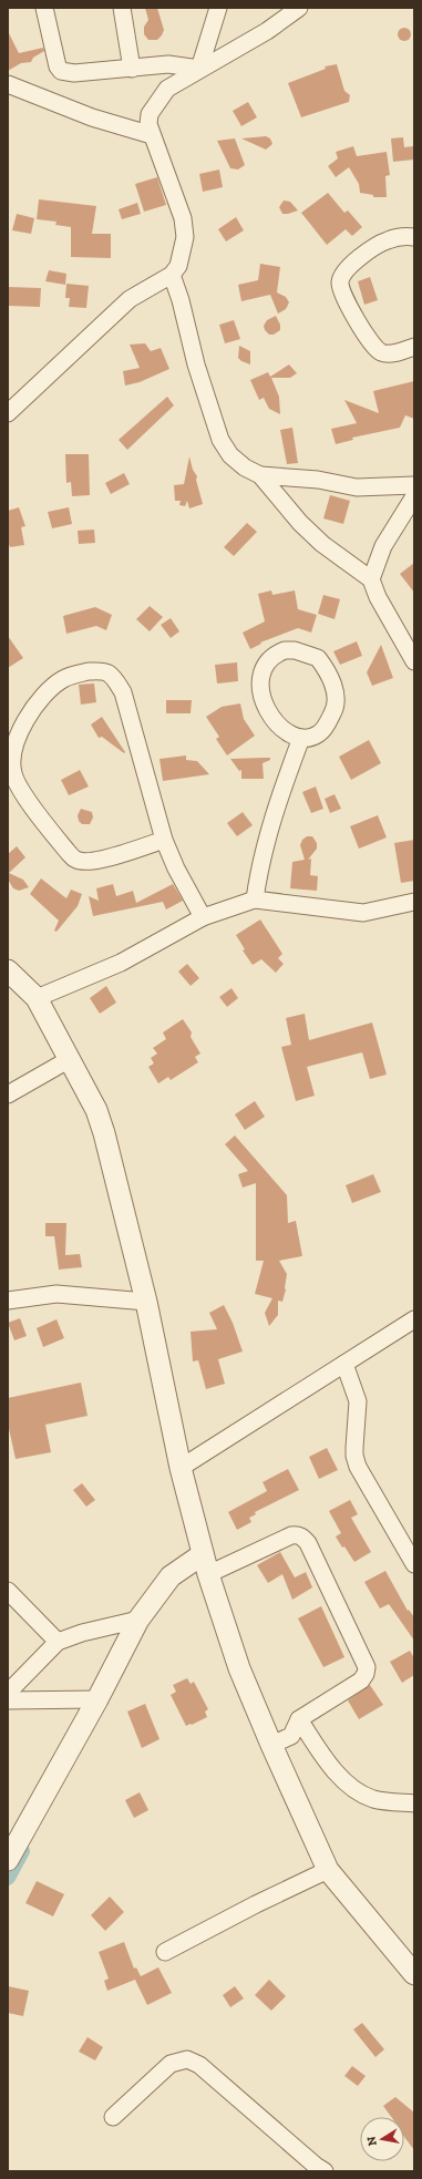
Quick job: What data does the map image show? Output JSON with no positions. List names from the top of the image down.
{
  "north": "left"
}
